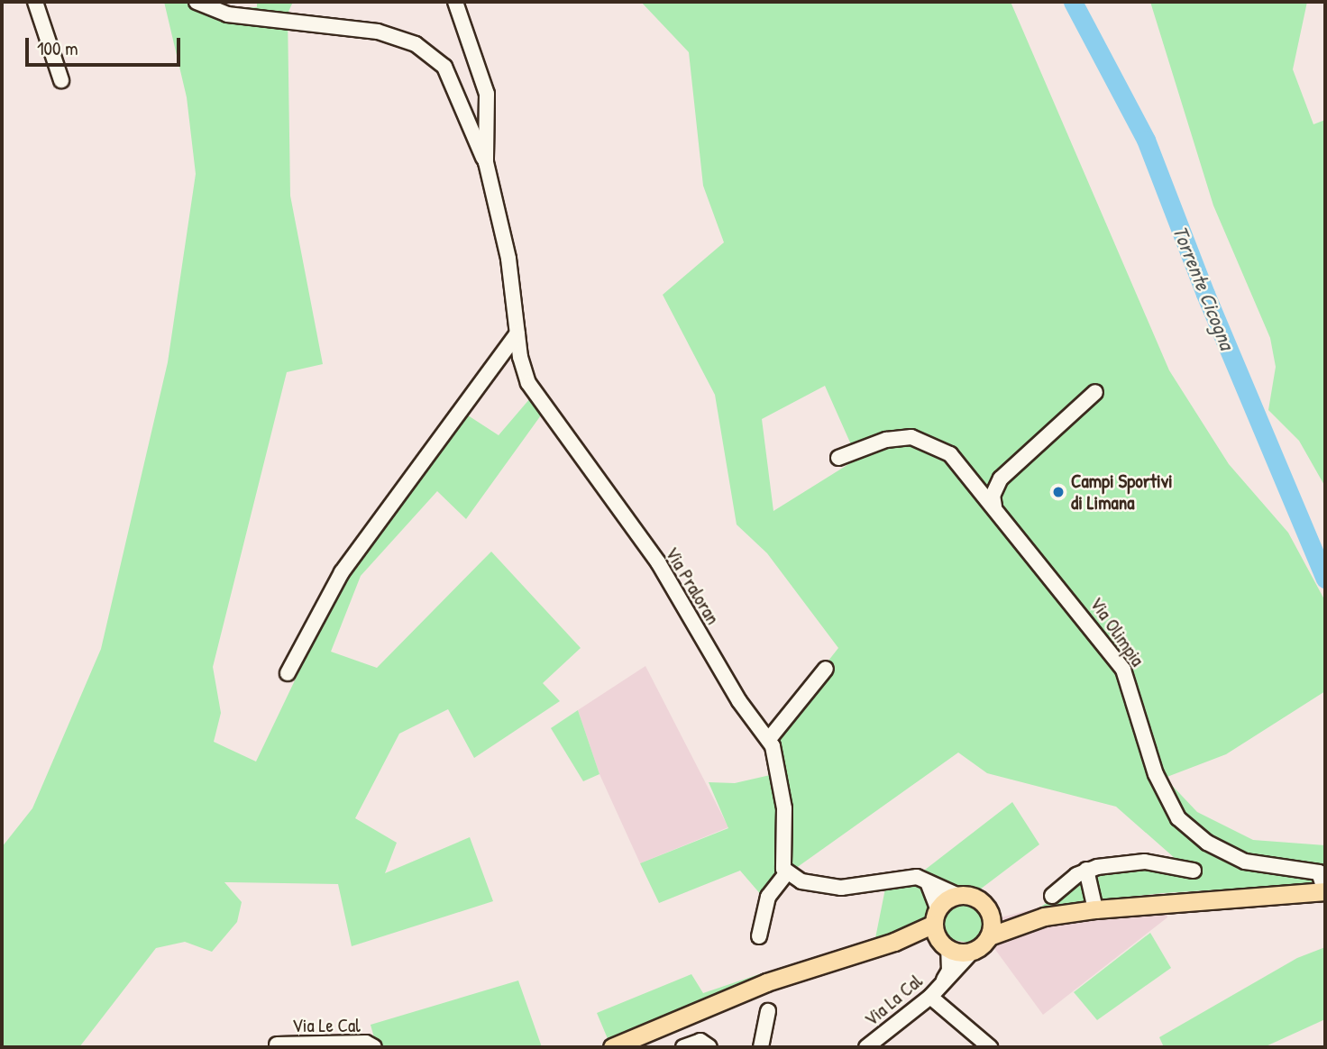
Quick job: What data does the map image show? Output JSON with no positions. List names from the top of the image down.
{
  "streets": {
    "street": [
      "Via Praloran",
      "Via Olimpia",
      "Via La Cal",
      "Via Le Cal"
    ]
  },
  "water": ["Torrente Cicogna"],
  "places": ["Campi Sportivi di Limana"],
  "scale_bar": "100 m"
}
